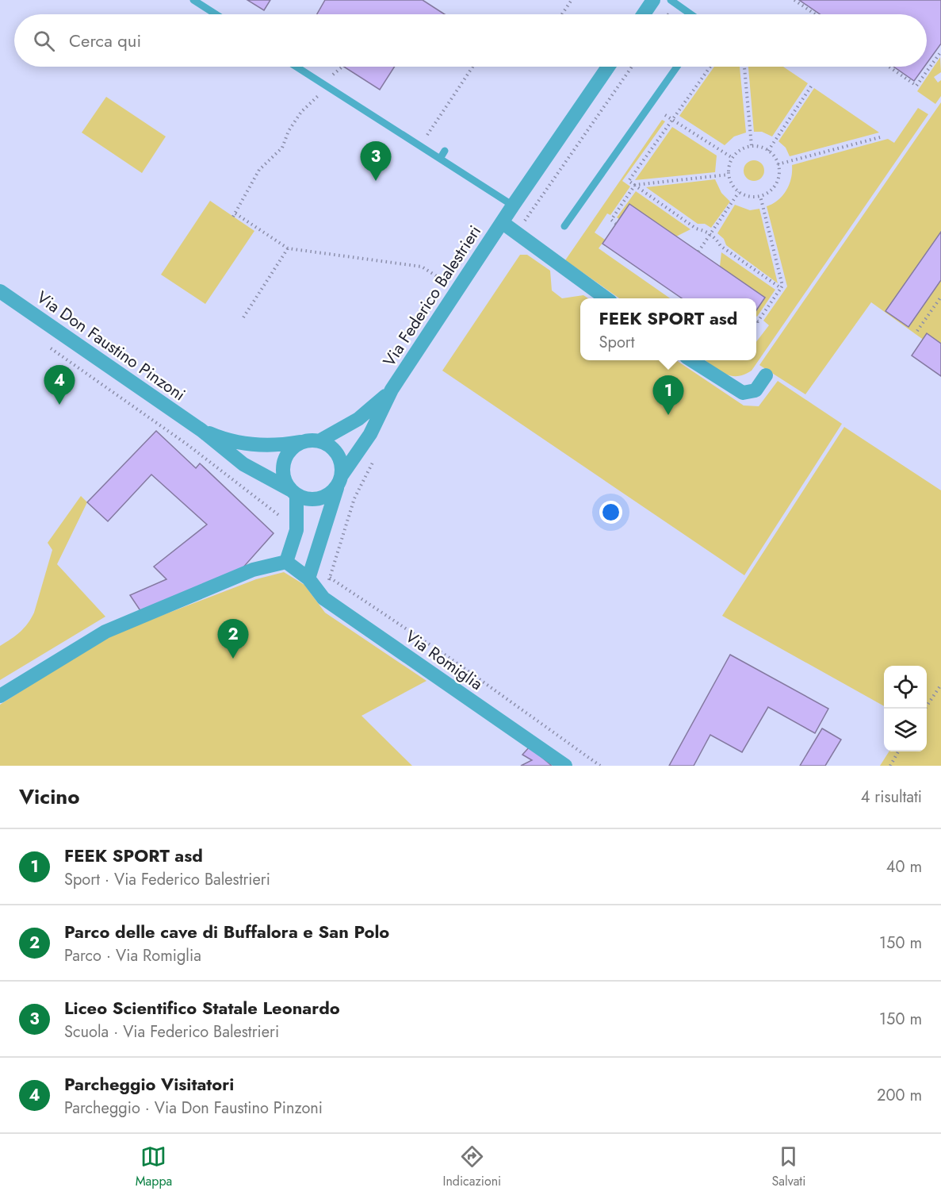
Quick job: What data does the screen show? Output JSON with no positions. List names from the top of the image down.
{
  "streets": {
    "street": ["Via Federico Balestrieri", "Via Don Faustino Pinzoni", "Via Romiglia"]
  },
  "crossings": [
    ["Via Federico Balestrieri", "Via Don Faustino Pinzoni"]
  ],
  "page": {
    "search": "Cerca qui",
    "pins": [
      "3",
      "4",
      "1",
      "2"
    ],
    "popup": ["FEEK SPORT asd", "Sport"],
    "heading": ["Vicino", "4 risultati"],
    "list": [
      {
        "mark": "1",
        "name": "FEEK SPORT asd",
        "note": "Sport · Via Federico Balestrieri",
        "value": "40 m"
      },
      {
        "mark": "2",
        "name": "Parco delle cave di Buffalora e San Polo",
        "note": "Parco · Via Romiglia",
        "value": "150 m"
      },
      {
        "mark": "3",
        "name": "Liceo Scientifico Statale Leonardo",
        "note": "Scuola · Via Federico Balestrieri",
        "value": "150 m"
      },
      {
        "mark": "4",
        "name": "Parcheggio Visitatori",
        "note": "Parcheggio · Via Don Faustino Pinzoni",
        "value": "200 m"
      }
    ],
    "nav": ["Mappa", "Indicazioni", "Salvati"]
  }
}
